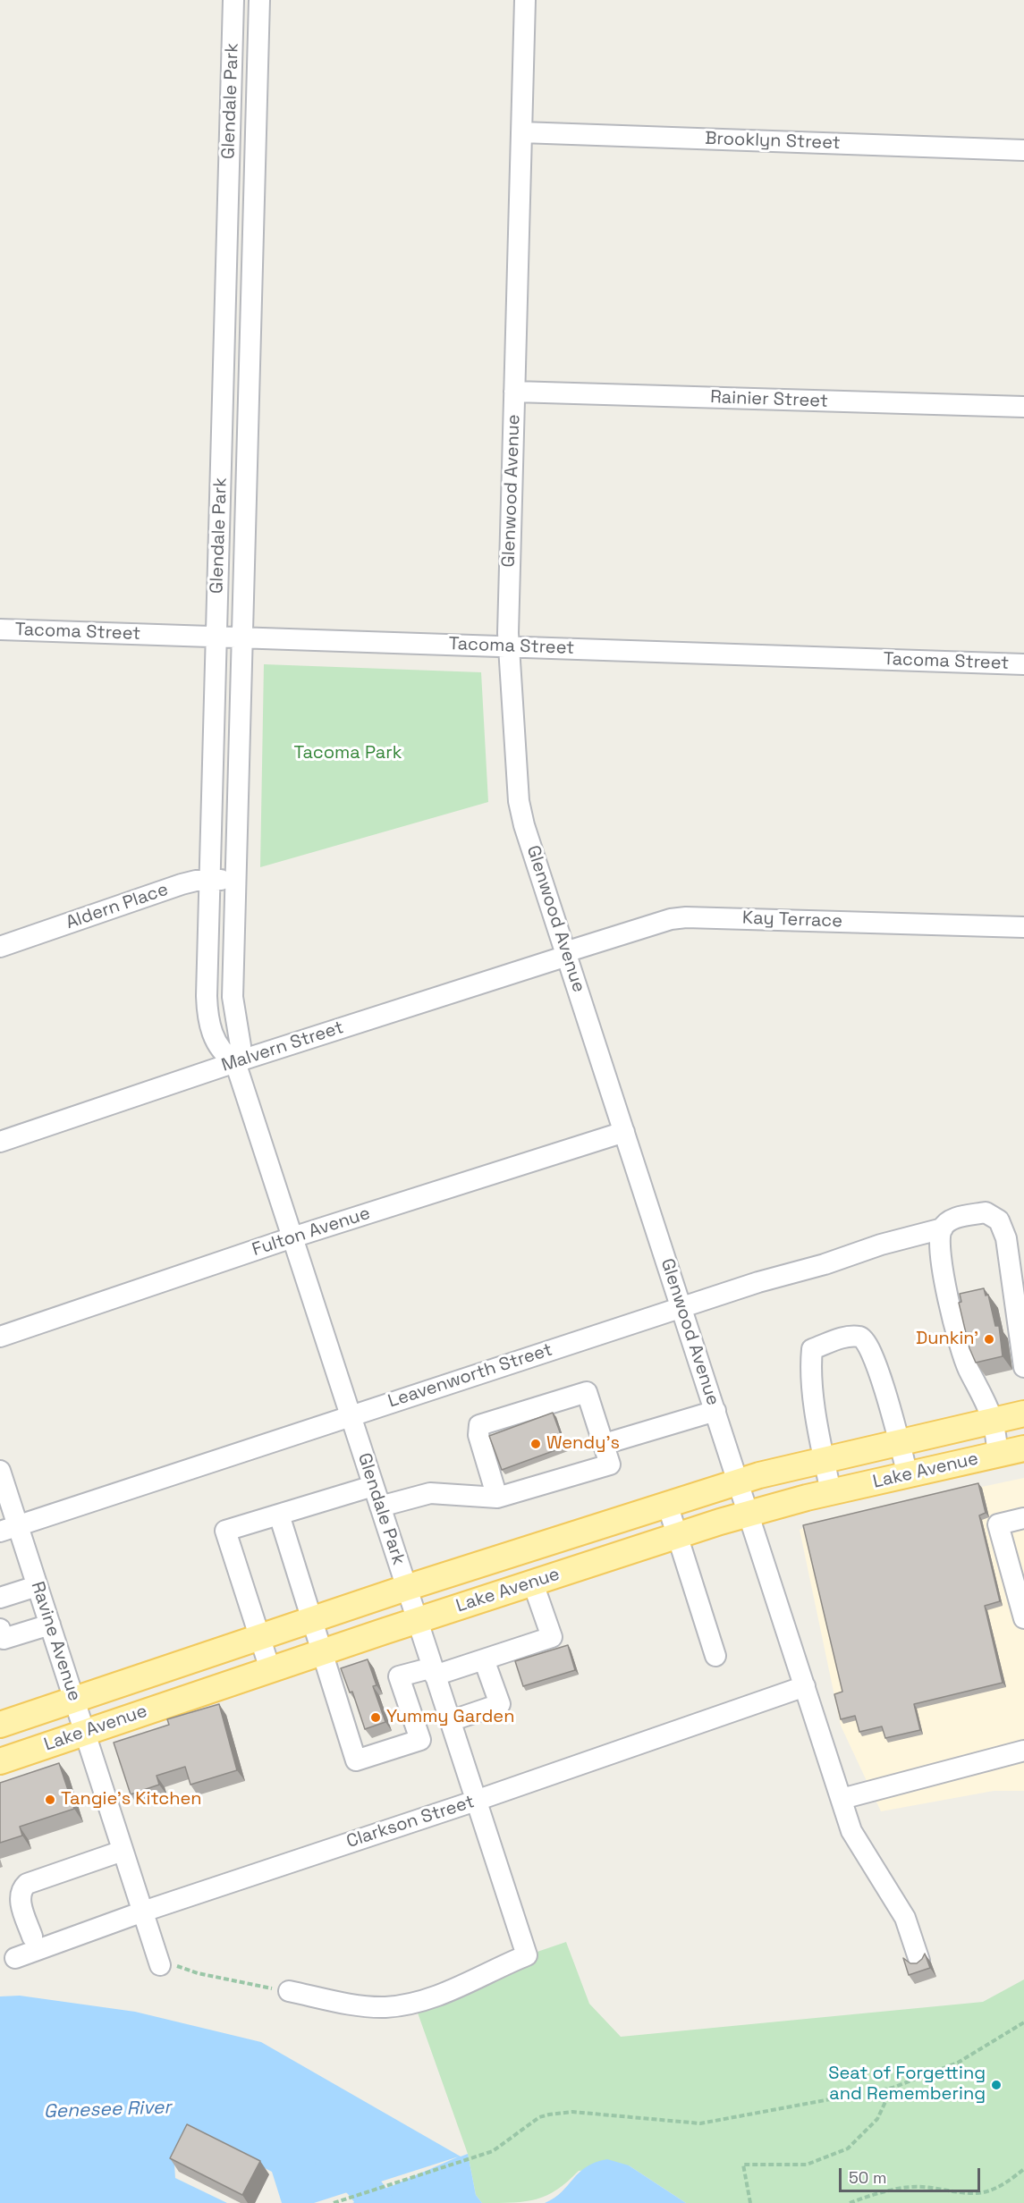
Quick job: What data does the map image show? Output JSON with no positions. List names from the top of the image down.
{
  "streets": {
    "main road": ["Lake Avenue"],
    "street": [
      "Glendale Park",
      "Brooklyn Street",
      "Rainier Street",
      "Glenwood Avenue",
      "Tacoma Street",
      "Aldern Place",
      "Kay Terrace",
      "Malvern Street",
      "Fulton Avenue",
      "Leavenworth Street",
      "Ravine Avenue",
      "Clarkson Street"
    ]
  },
  "crossings": [
    ["Glendale Park", "Tacoma Street"],
    ["Glendale Park", "Aldern Place"],
    ["Glendale Park", "Malvern Street"],
    ["Glendale Park", "Fulton Avenue"],
    ["Glendale Park", "Leavenworth Street"],
    ["Glendale Park", "Lake Avenue"],
    ["Glendale Park", "Clarkson Street"],
    ["Brooklyn Street", "Glenwood Avenue"],
    ["Rainier Street", "Glenwood Avenue"],
    ["Glenwood Avenue", "Tacoma Street"],
    ["Glenwood Avenue", "Kay Terrace"],
    ["Glenwood Avenue", "Malvern Street"],
    ["Glenwood Avenue", "Fulton Avenue"],
    ["Glenwood Avenue", "Leavenworth Street"],
    ["Glenwood Avenue", "Lake Avenue"],
    ["Glenwood Avenue", "Clarkson Street"],
    ["Kay Terrace", "Malvern Street"],
    ["Leavenworth Street", "Ravine Avenue"],
    ["Lake Avenue", "Ravine Avenue"],
    ["Ravine Avenue", "Clarkson Street"]
  ],
  "water": ["Genesee River"],
  "parks": ["Tacoma Park"],
  "places": [
    "Dunkin'",
    "Wendy's",
    "Yummy Garden",
    "Tangie's Kitchen",
    "Seat of Forgetting and Remembering"
  ],
  "scale_bar": "50 m"
}
